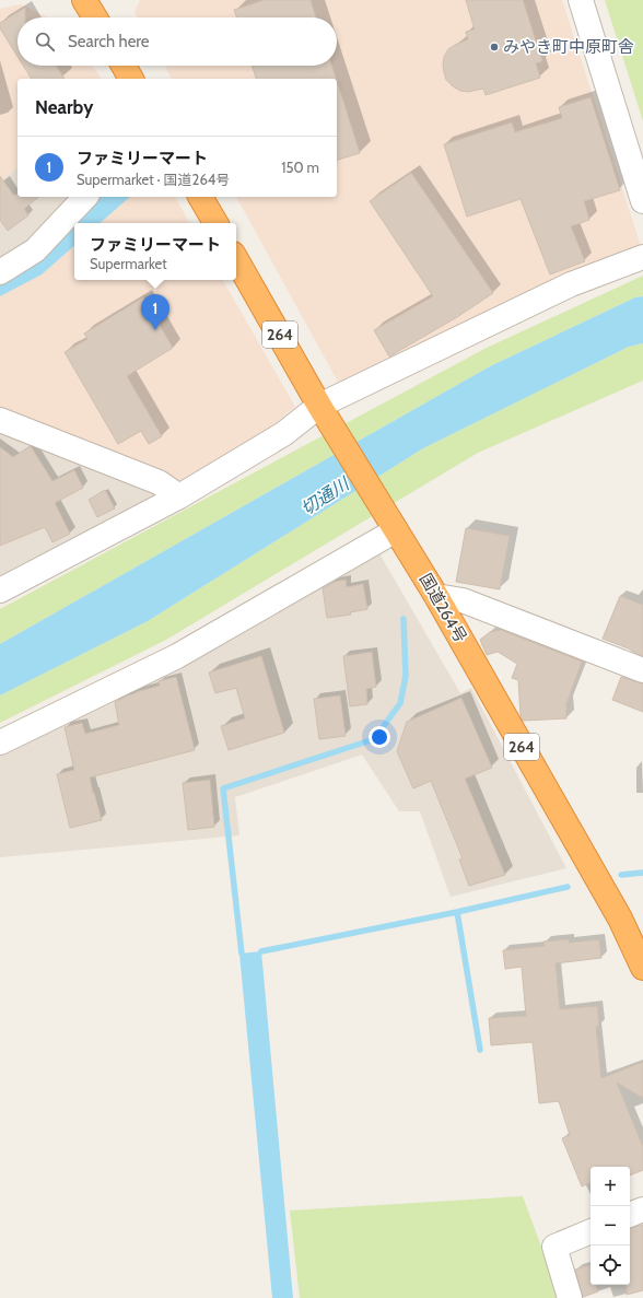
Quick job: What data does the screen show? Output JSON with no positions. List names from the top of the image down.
{
  "streets": {
    "highway": ["264", "国道264号"]
  },
  "water": ["切通川"],
  "places": ["みやき町中原町舎"],
  "page": {
    "search": "Search here",
    "heading": "Nearby",
    "list": [
      {
        "mark": "1",
        "name": "ファミリーマート",
        "note": "Supermarket · 国道264号",
        "value": "150 m"
      }
    ],
    "popup": ["ファミリーマート", "Supermarket"],
    "pins": "1",
    "map_buttons": ["+", "−"]
  }
}
